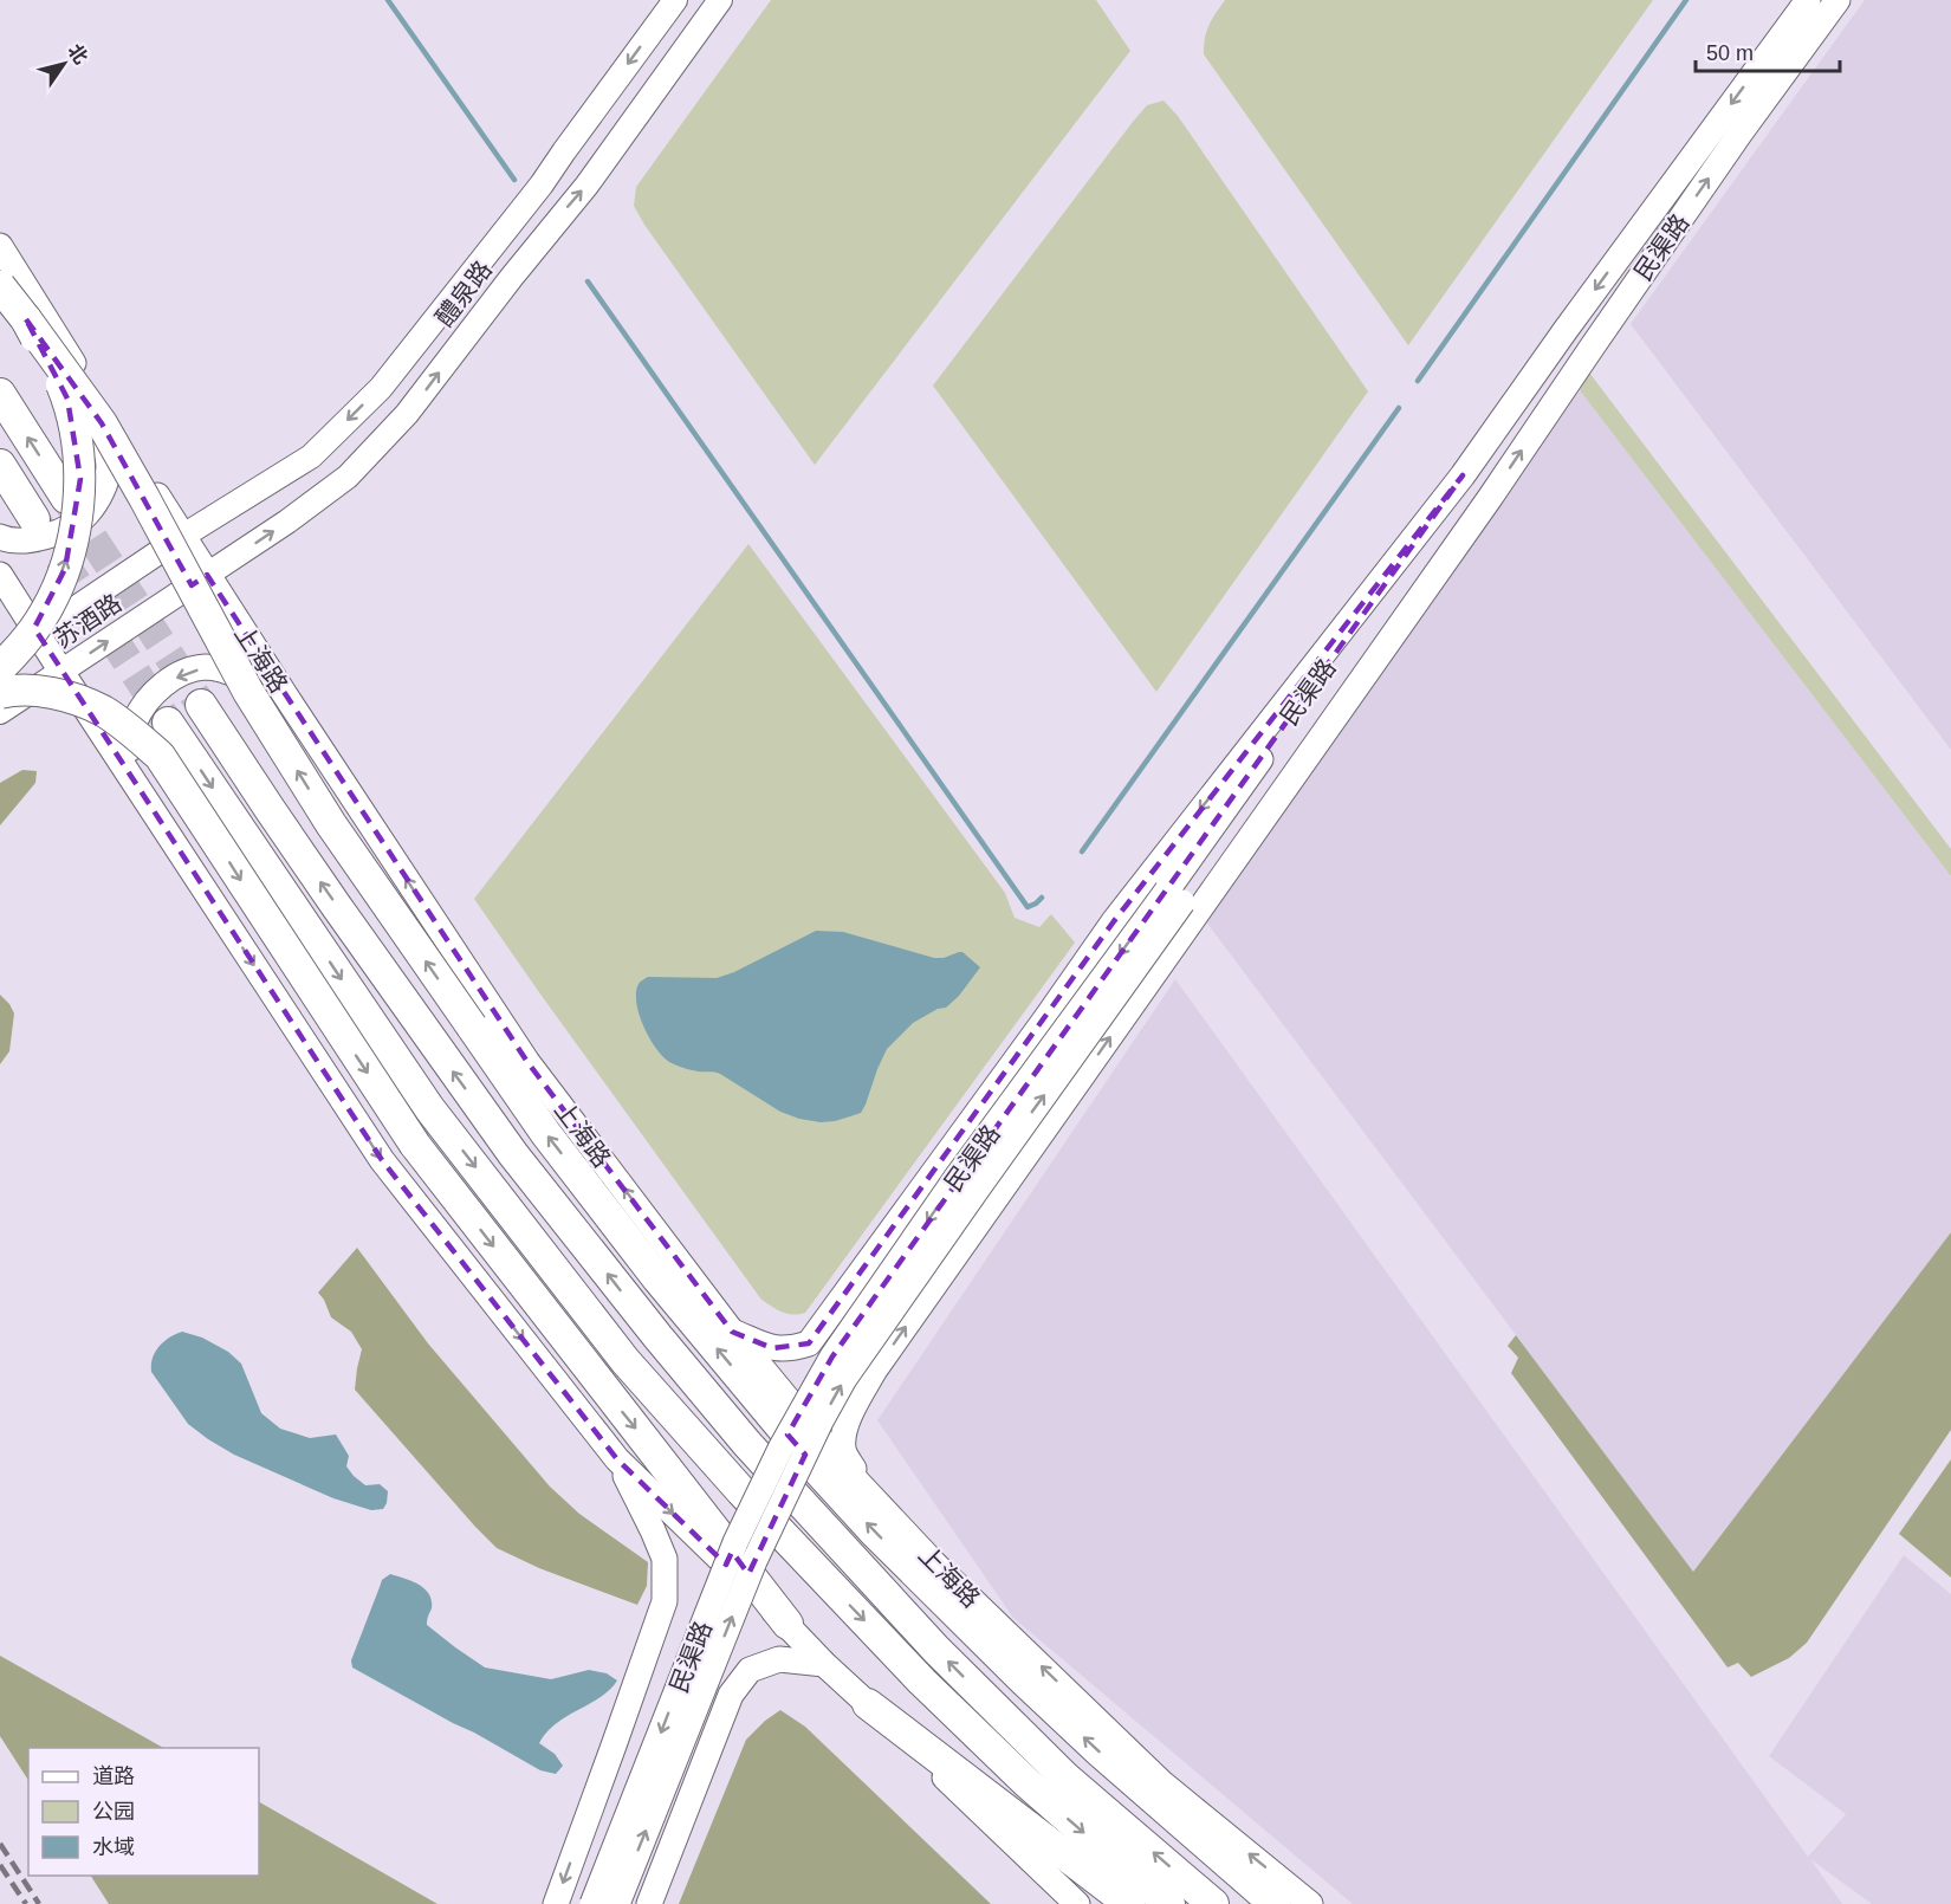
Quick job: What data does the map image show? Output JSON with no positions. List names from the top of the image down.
{
  "streets": {
    "main road": ["民渠路", "上海路"],
    "street": ["醴泉路", "苏酒路"]
  },
  "crossings": [
    ["民渠路", "上海路"],
    ["醴泉路", "苏酒路"],
    ["醴泉路", "上海路"],
    ["苏酒路", "上海路"]
  ],
  "legend": ["道路", "公园", "水域"],
  "scale_bar": "50 m",
  "north": "top right"
}
